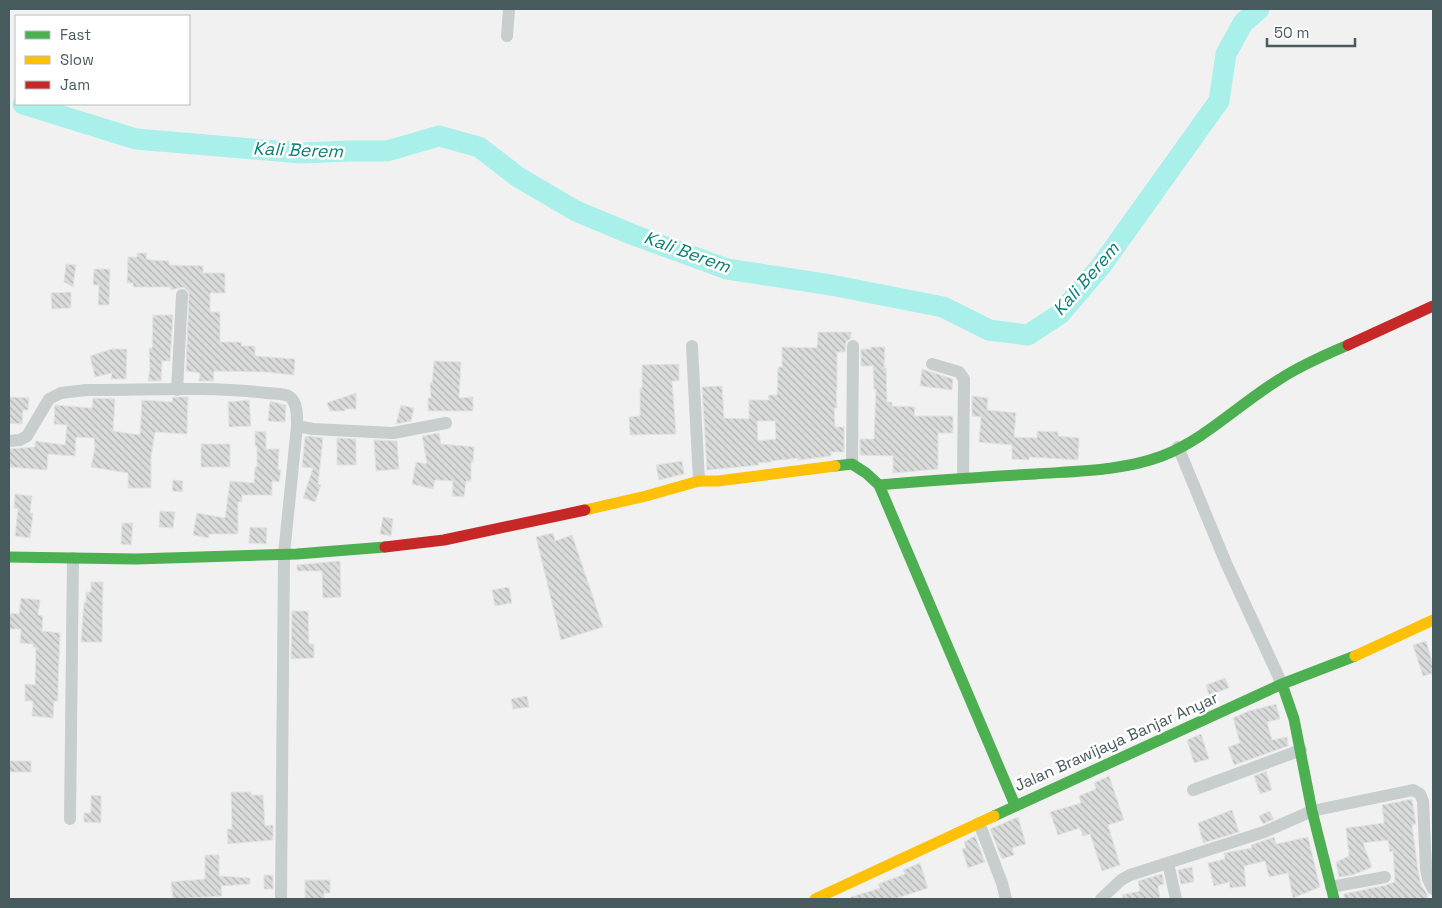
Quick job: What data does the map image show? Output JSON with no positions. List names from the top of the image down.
{
  "streets": {
    "street": ["Jalan Brawijaya Banjar Anyar"]
  },
  "water": ["Kali Berem"],
  "legend": ["Fast", "Slow", "Jam"],
  "scale_bar": "50 m"
}
